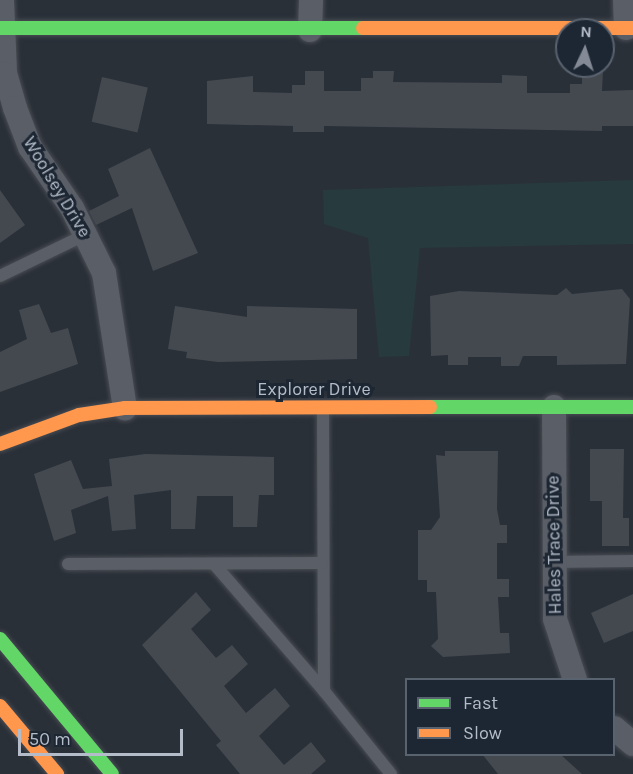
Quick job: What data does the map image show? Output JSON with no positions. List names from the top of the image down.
{
  "streets": {
    "street": ["Woolsey Drive", "Explorer Drive", "Hales Trace Drive"]
  },
  "crossings": [
    ["Woolsey Drive", "Explorer Drive"],
    ["Explorer Drive", "Hales Trace Drive"]
  ],
  "legend": ["Fast", "Slow"],
  "scale_bar": "50 m",
  "north": "top"
}
